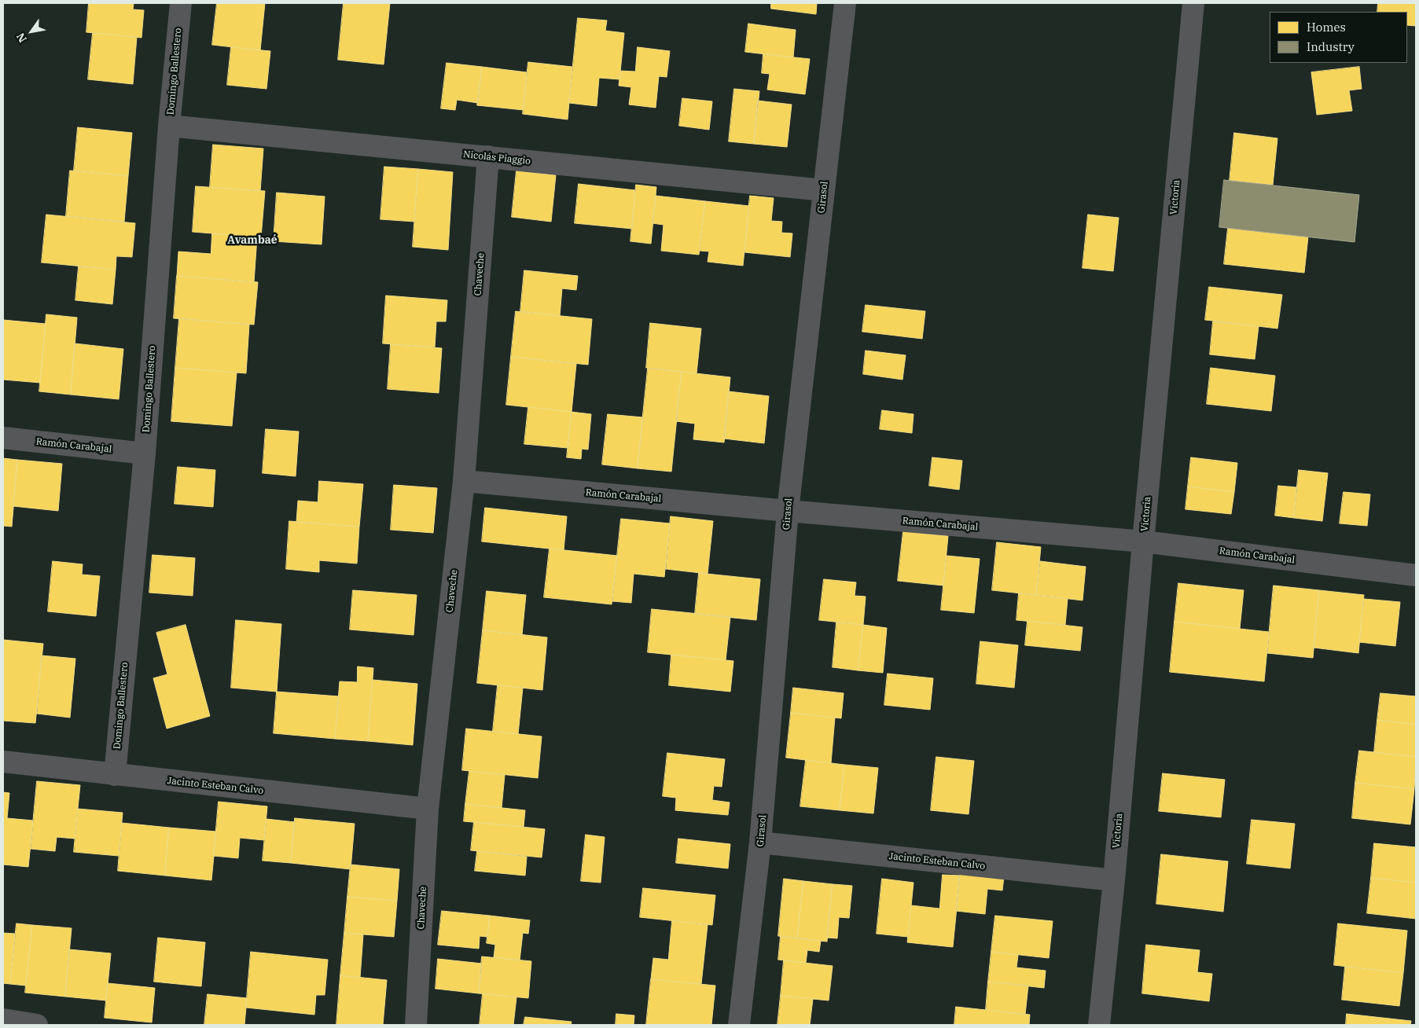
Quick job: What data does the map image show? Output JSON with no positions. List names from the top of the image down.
{
  "streets": {
    "street": [
      "Domingo Ballestero",
      "Nicolás Piaggio",
      "Girasol",
      "Victoria",
      "Chaveche",
      "Ramón Carabajal",
      "Jacinto Esteban Calvo"
    ]
  },
  "crossings": [
    ["Domingo Ballestero", "Nicolás Piaggio"],
    ["Domingo Ballestero", "Ramón Carabajal"],
    ["Domingo Ballestero", "Jacinto Esteban Calvo"],
    ["Nicolás Piaggio", "Girasol"],
    ["Nicolás Piaggio", "Chaveche"],
    ["Girasol", "Ramón Carabajal"],
    ["Girasol", "Jacinto Esteban Calvo"],
    ["Victoria", "Ramón Carabajal"],
    ["Victoria", "Jacinto Esteban Calvo"],
    ["Chaveche", "Ramón Carabajal"],
    ["Chaveche", "Jacinto Esteban Calvo"]
  ],
  "districts": ["Avambaé"],
  "legend": ["Homes", "Industry"],
  "north": "bottom left"
}
